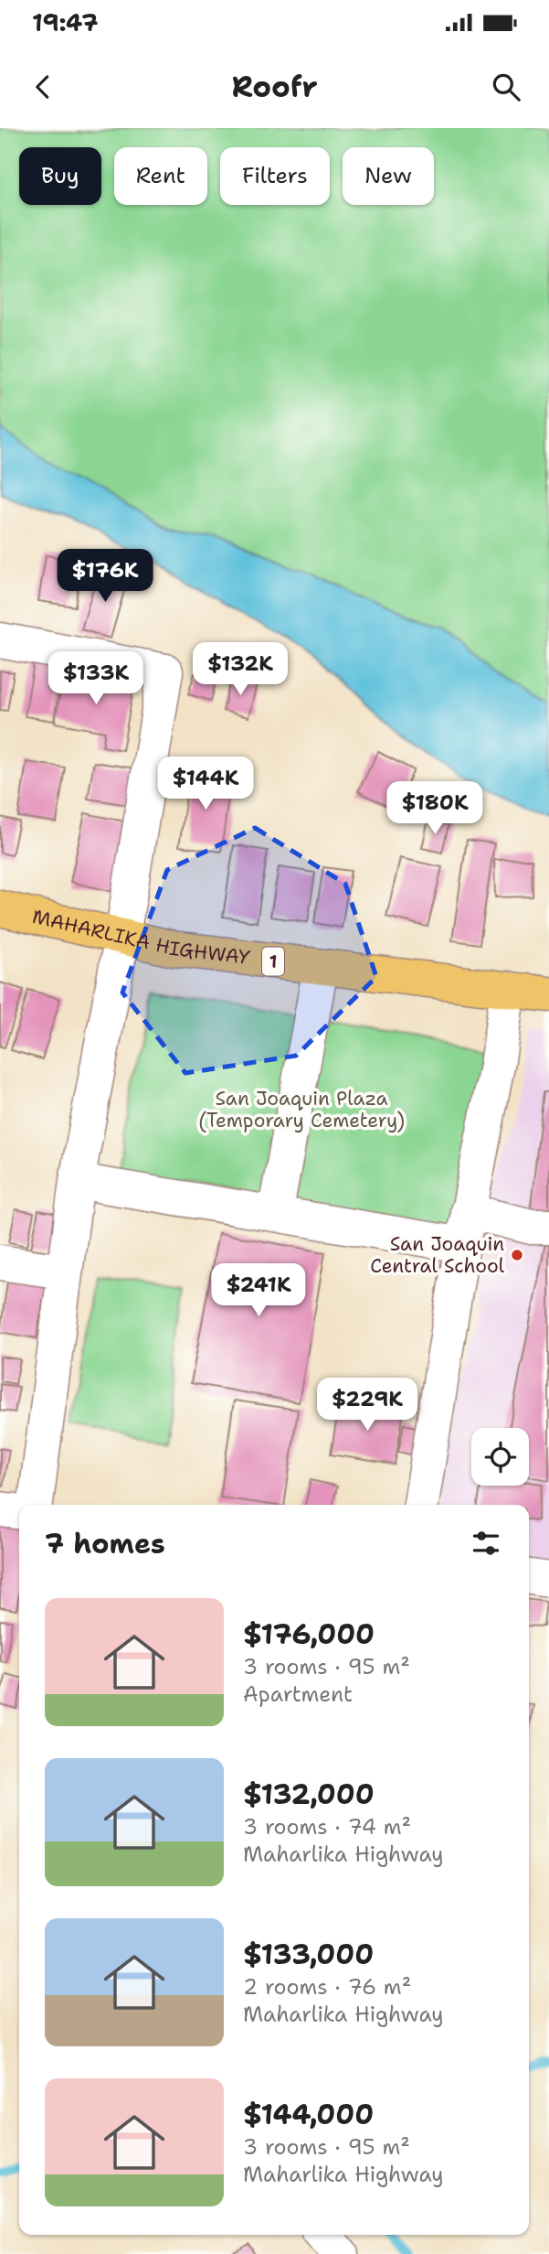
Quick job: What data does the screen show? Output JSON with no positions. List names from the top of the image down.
{
  "streets": {
    "highway": ["MAHARLIKA HIGHWAY", "1"]
  },
  "parks": ["San Joaquin Plaza (Temporary Cemetery)"],
  "places": ["San Joaquin Central School"],
  "page": {
    "status": "19:47",
    "header": "Roofr",
    "chip": [
      "Buy",
      "Rent",
      "Filters",
      "New"
    ],
    "price": [
      "$176K",
      "$132K",
      "$133K",
      "$144K",
      "$180K",
      "$241K",
      "$229K"
    ],
    "heading": "7 homes",
    "list": [
      {
        "name": "$176,000",
        "note": "3 rooms · 95 m² · Apartment"
      },
      {
        "name": "$132,000",
        "note": "3 rooms · 74 m² · Maharlika Highway"
      },
      {
        "name": "$133,000",
        "note": "2 rooms · 76 m² · Maharlika Highway"
      },
      {
        "name": "$144,000",
        "note": "3 rooms · 95 m² · Maharlika Highway"
      }
    ]
  }
}
